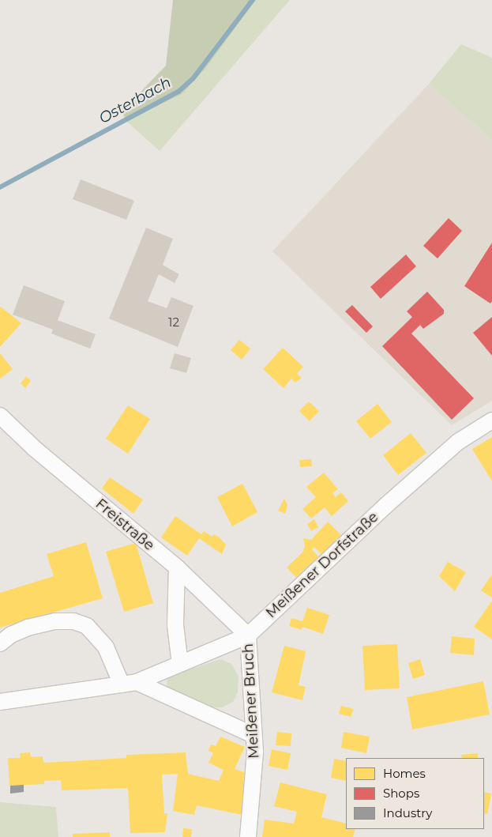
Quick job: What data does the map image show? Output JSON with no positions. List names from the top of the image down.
{
  "streets": {
    "street": ["Freistraße", "Meißener Dorfstraße", "Meißener Bruch"]
  },
  "crossings": [
    ["Freistraße", "Meißener Dorfstraße"],
    ["Freistraße", "Meißener Bruch"],
    ["Meißener Dorfstraße", "Meißener Bruch"]
  ],
  "water": ["Osterbach"],
  "house_numbers": ["12"],
  "legend": ["Homes", "Shops", "Industry"]
}
